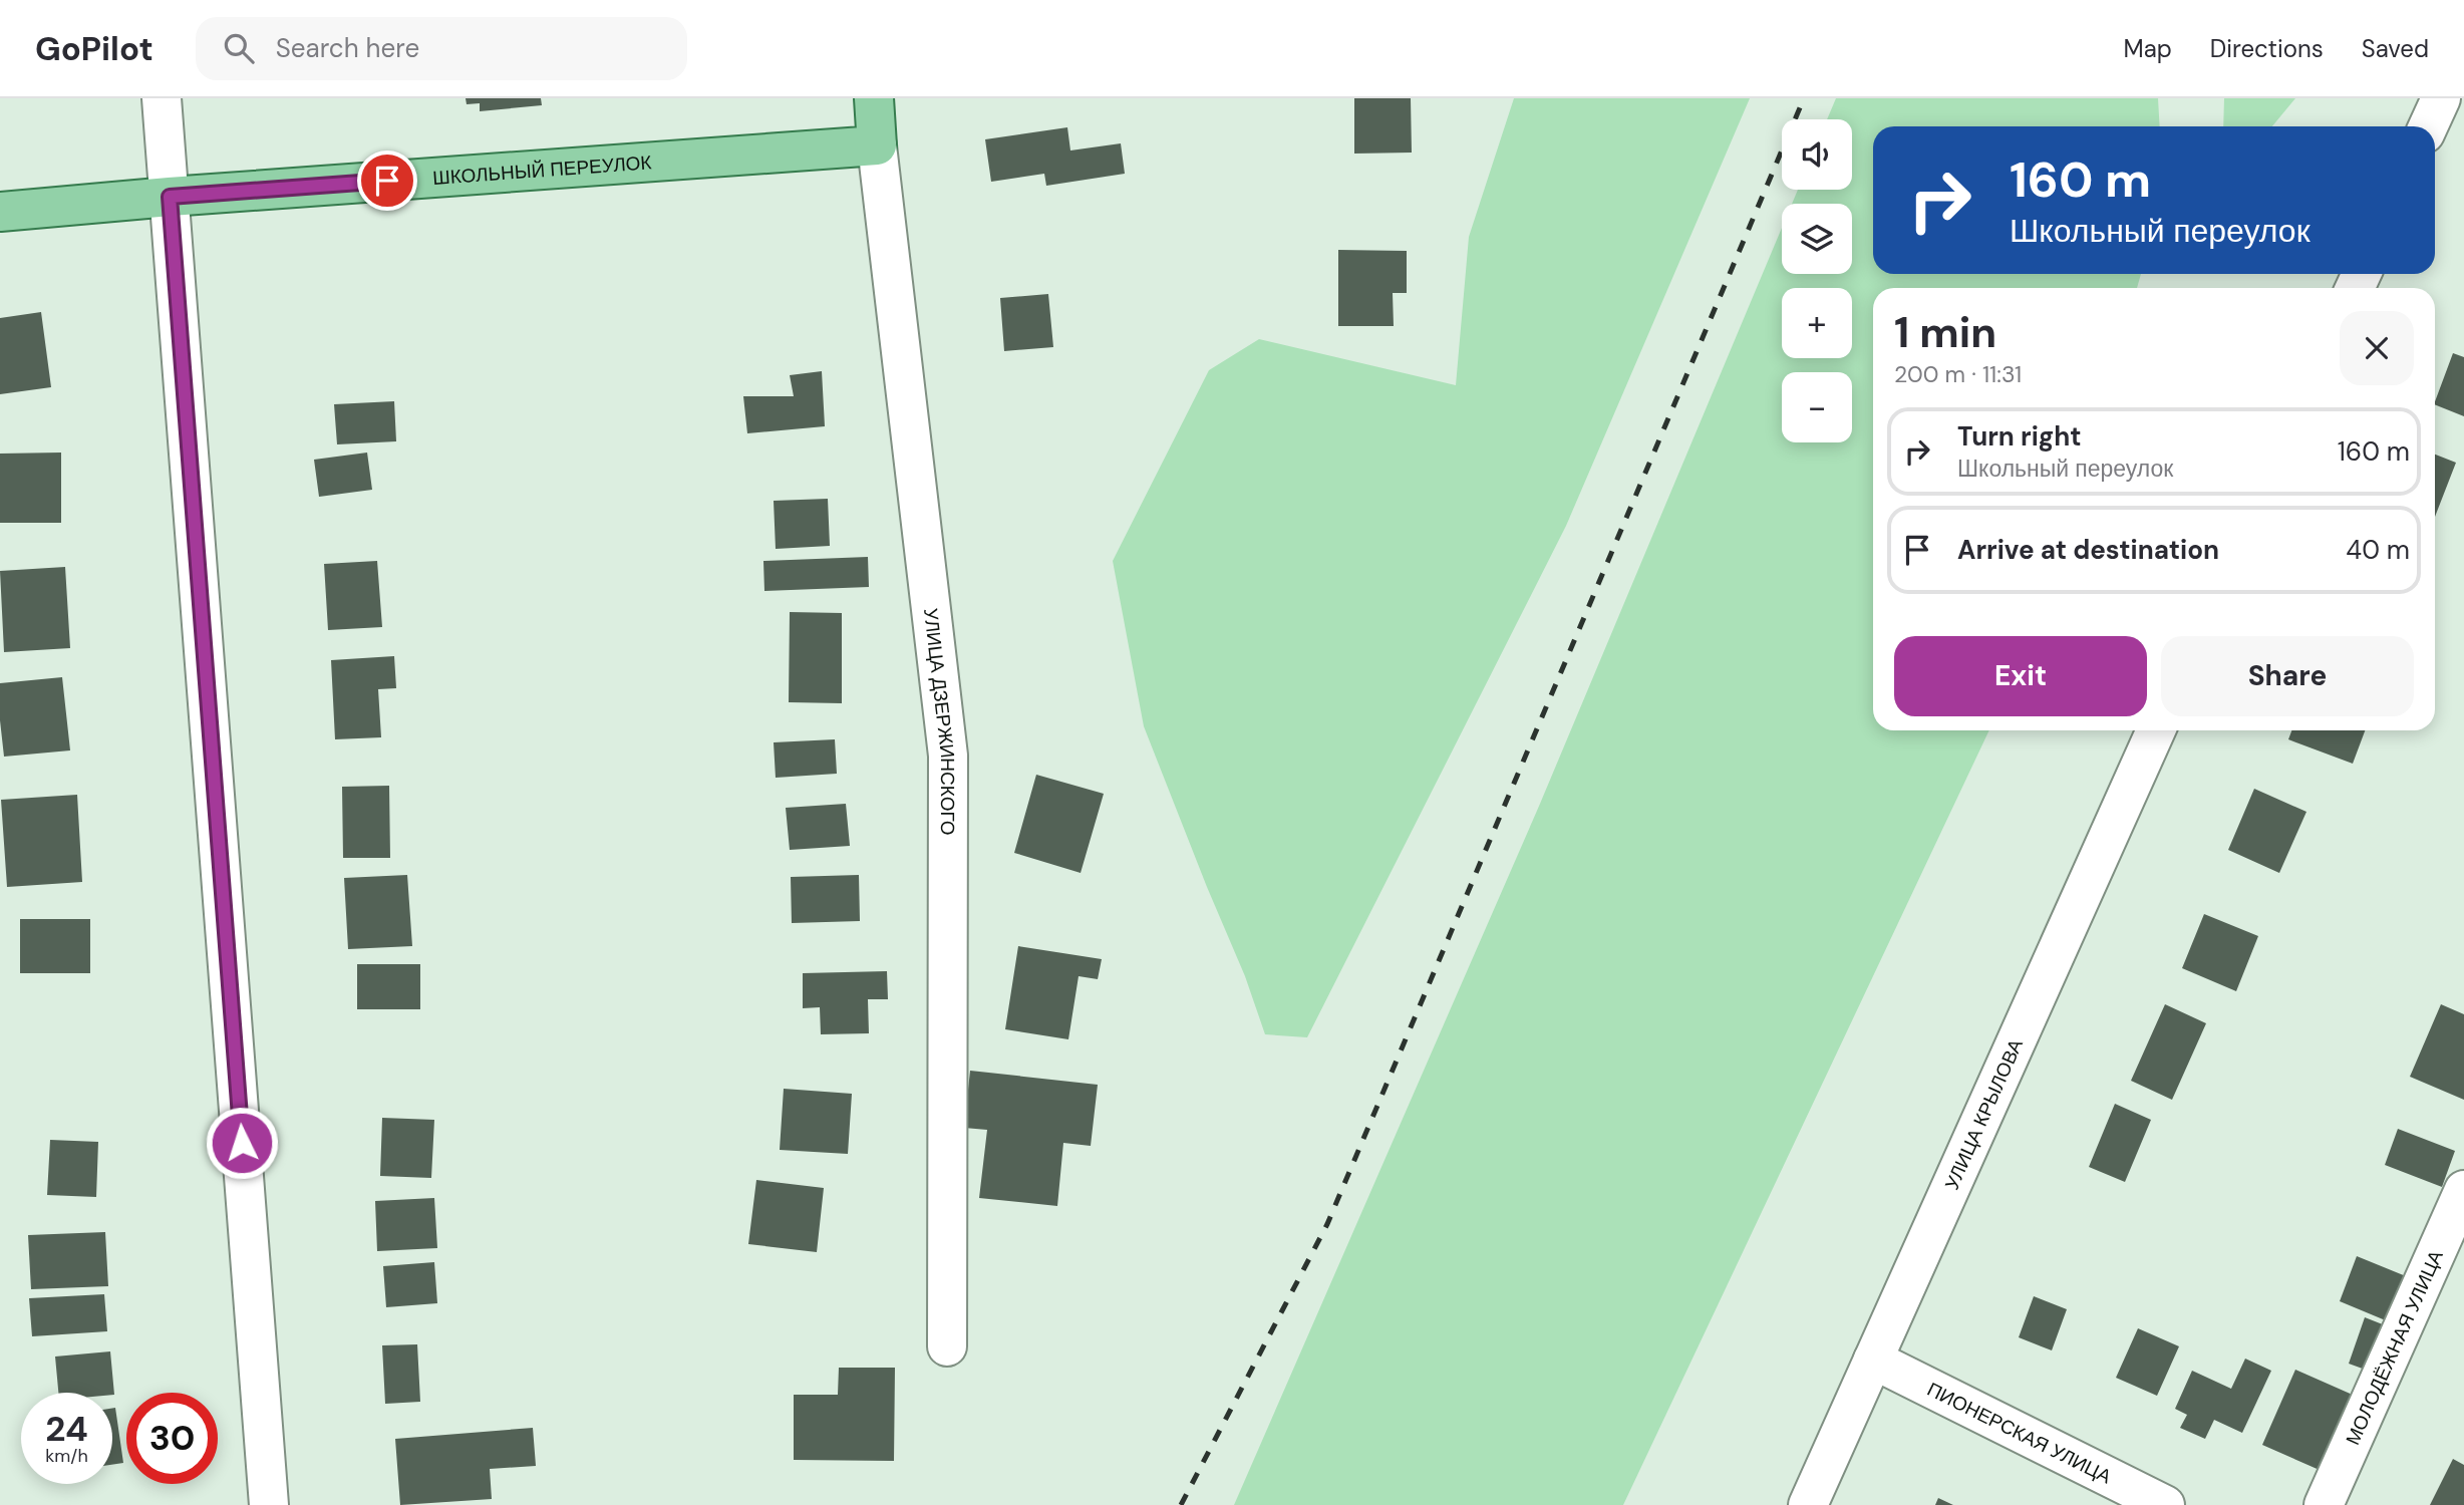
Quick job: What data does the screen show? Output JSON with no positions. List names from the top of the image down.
{
  "streets": {
    "main road": ["ШКОЛЬНЫЙ ПЕРЕУЛОК", "УЛИЦА ДЗЕРЖИНСКОГО"],
    "street": ["УЛИЦА КРЫЛОВА", "МОЛОДЁЖНАЯ УЛИЦА", "ПИОНЕРСКАЯ УЛИЦА"]
  },
  "crossings": [
    ["ШКОЛЬНЫЙ ПЕРЕУЛОК", "УЛИЦА ДЗЕРЖИНСКОГО"],
    ["УЛИЦА КРЫЛОВА", "ПИОНЕРСКАЯ УЛИЦА"]
  ],
  "page": {
    "header": "GoPilot",
    "search": "Search here",
    "nav": ["Map", "Directions", "Saved"],
    "map_buttons": ["+", "−"],
    "turn": ["160 m", "Школьный переулок"],
    "heading": ["1 min", "200 m · 11:31"],
    "list": [
      {
        "name": "Turn right",
        "note": "Школьный переулок",
        "value": "160 m"
      },
      {
        "name": "Arrive at destination",
        "value": "40 m"
      }
    ],
    "buttons": ["Exit", "Share"],
    "speed": "24 km/h",
    "limit": "30"
  }
}
